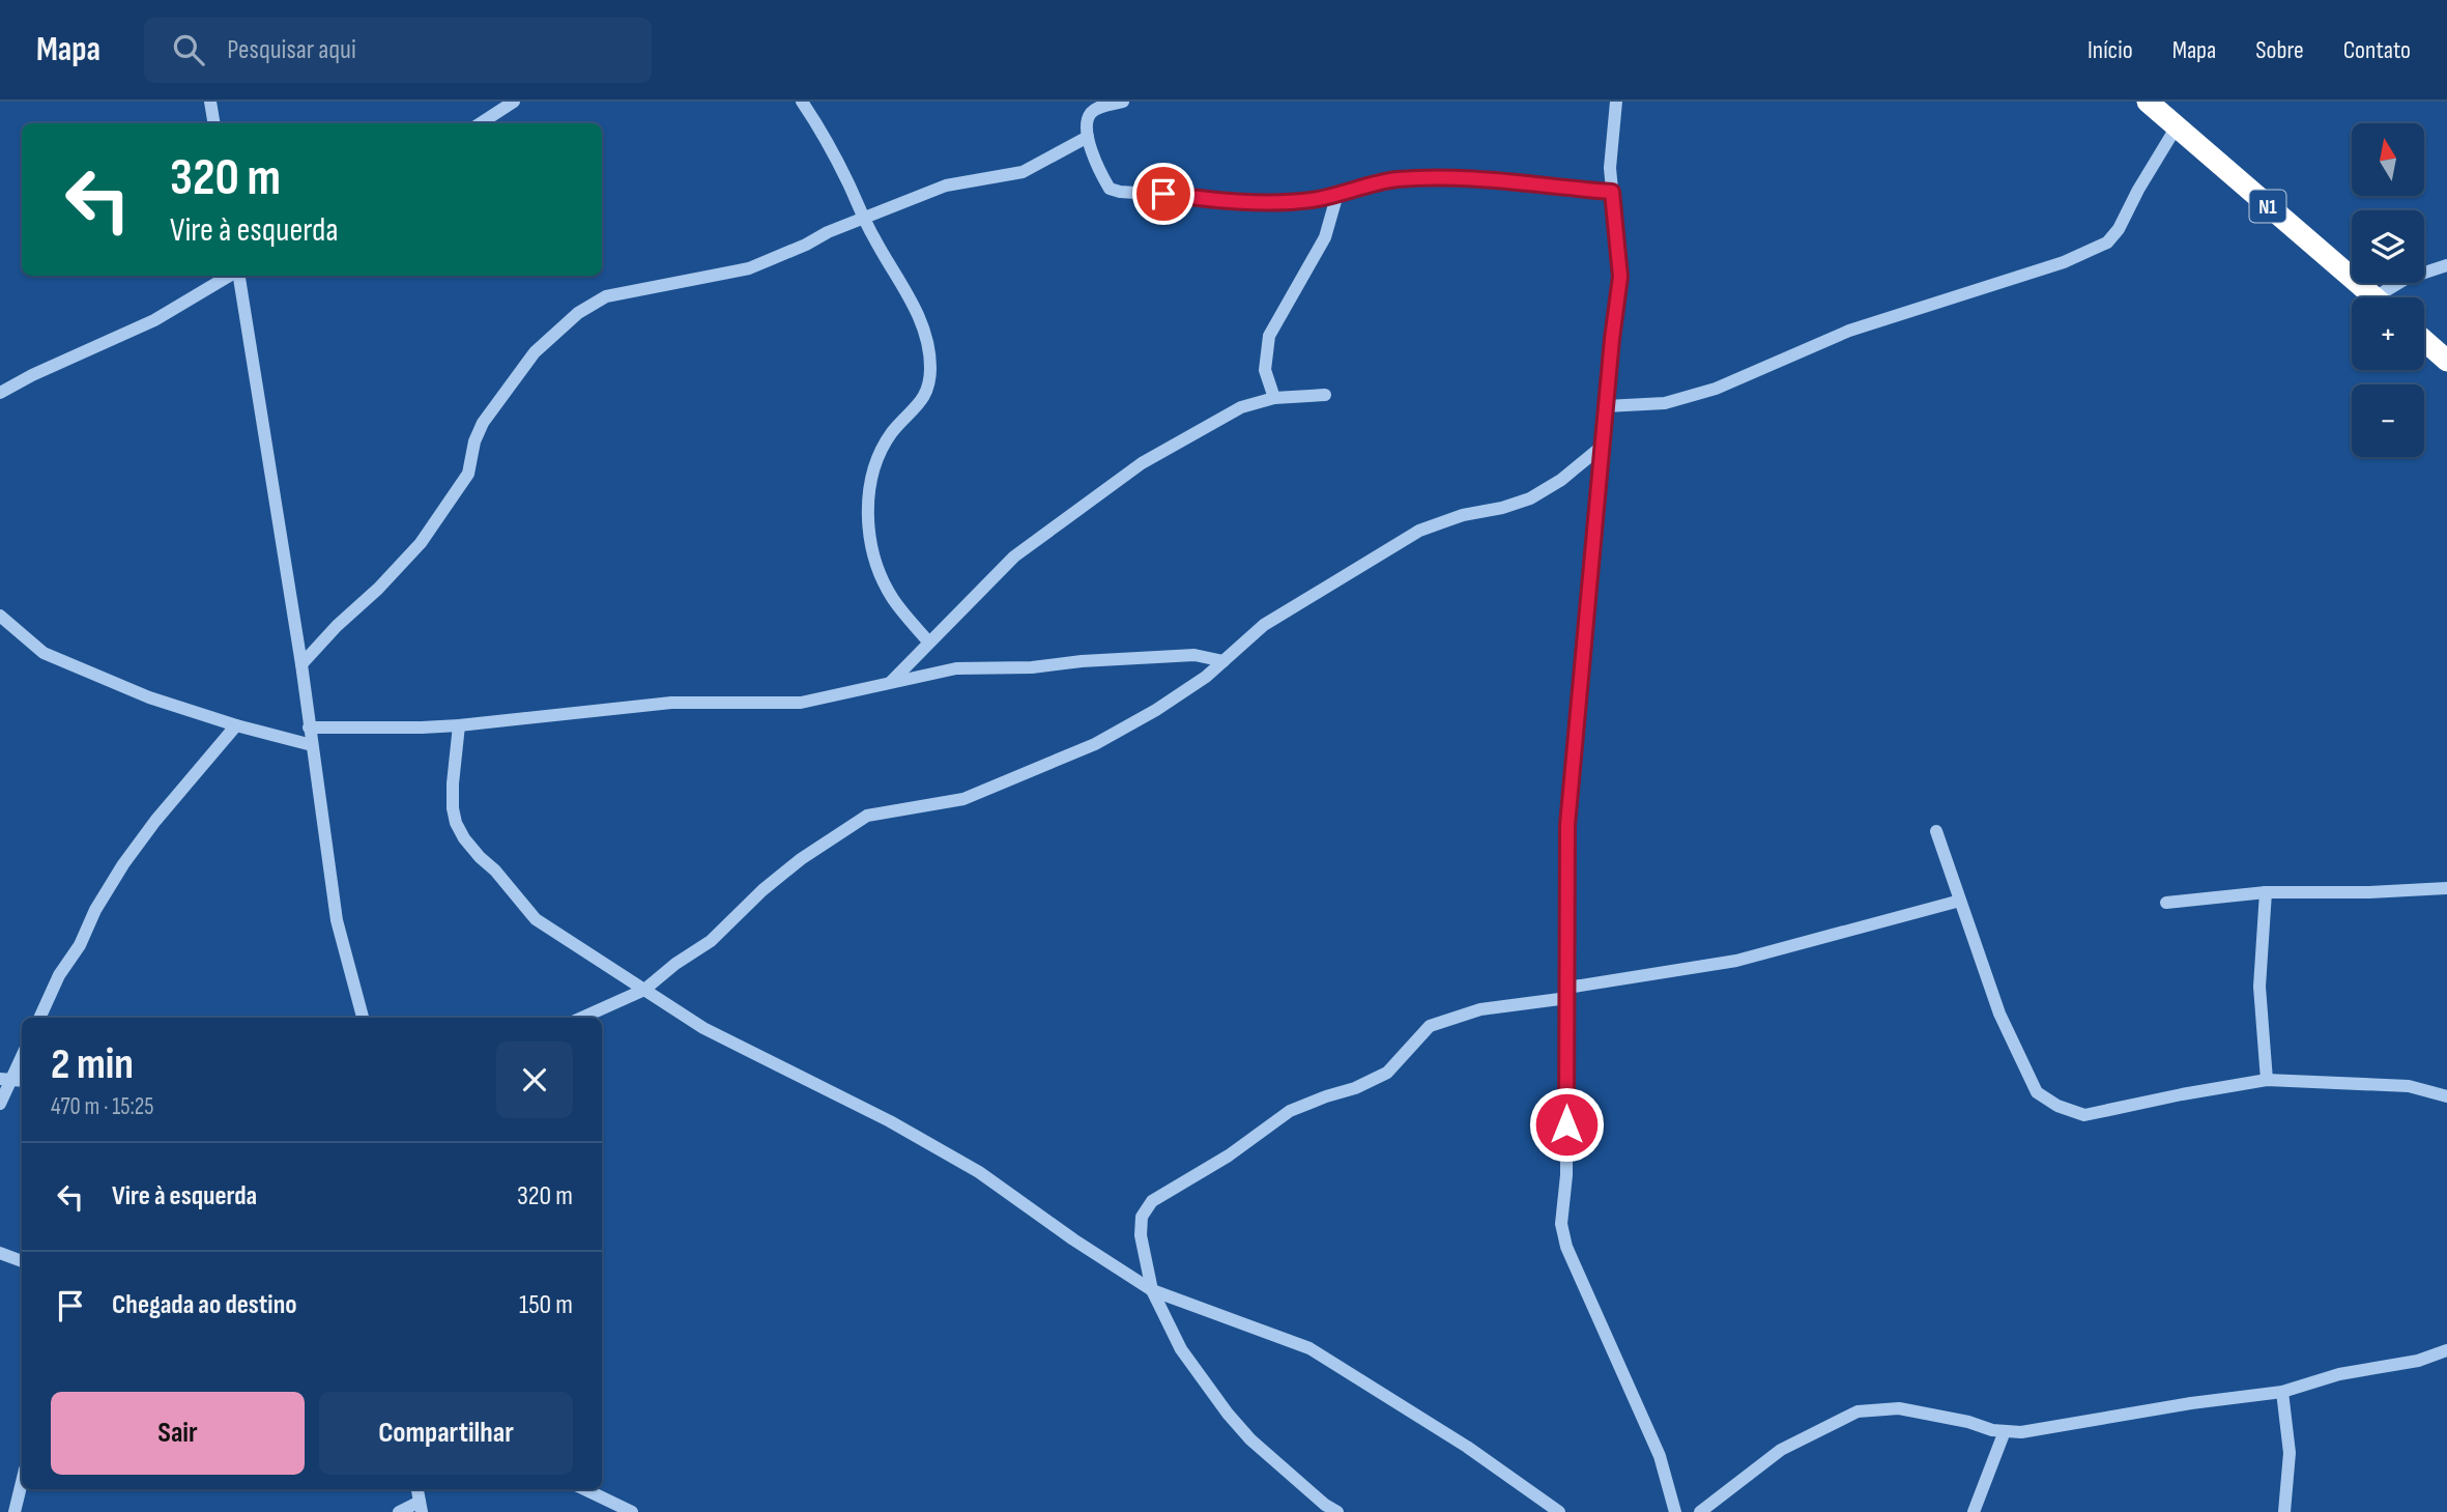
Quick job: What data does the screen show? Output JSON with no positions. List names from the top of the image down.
{
  "streets": {
    "highway": ["N1"]
  },
  "north": "top",
  "page": {
    "header": "Mapa",
    "search": "Pesquisar aqui",
    "nav": [
      "Início",
      "Mapa",
      "Sobre",
      "Contato"
    ],
    "map_buttons": ["+", "−"],
    "turn": ["320 m", "Vire à esquerda"],
    "heading": ["2 min", "470 m · 15:25"],
    "list": [
      {
        "name": "Vire à esquerda",
        "value": "320 m"
      },
      {
        "name": "Chegada ao destino",
        "value": "150 m"
      }
    ],
    "buttons": ["Sair", "Compartilhar"]
  }
}
